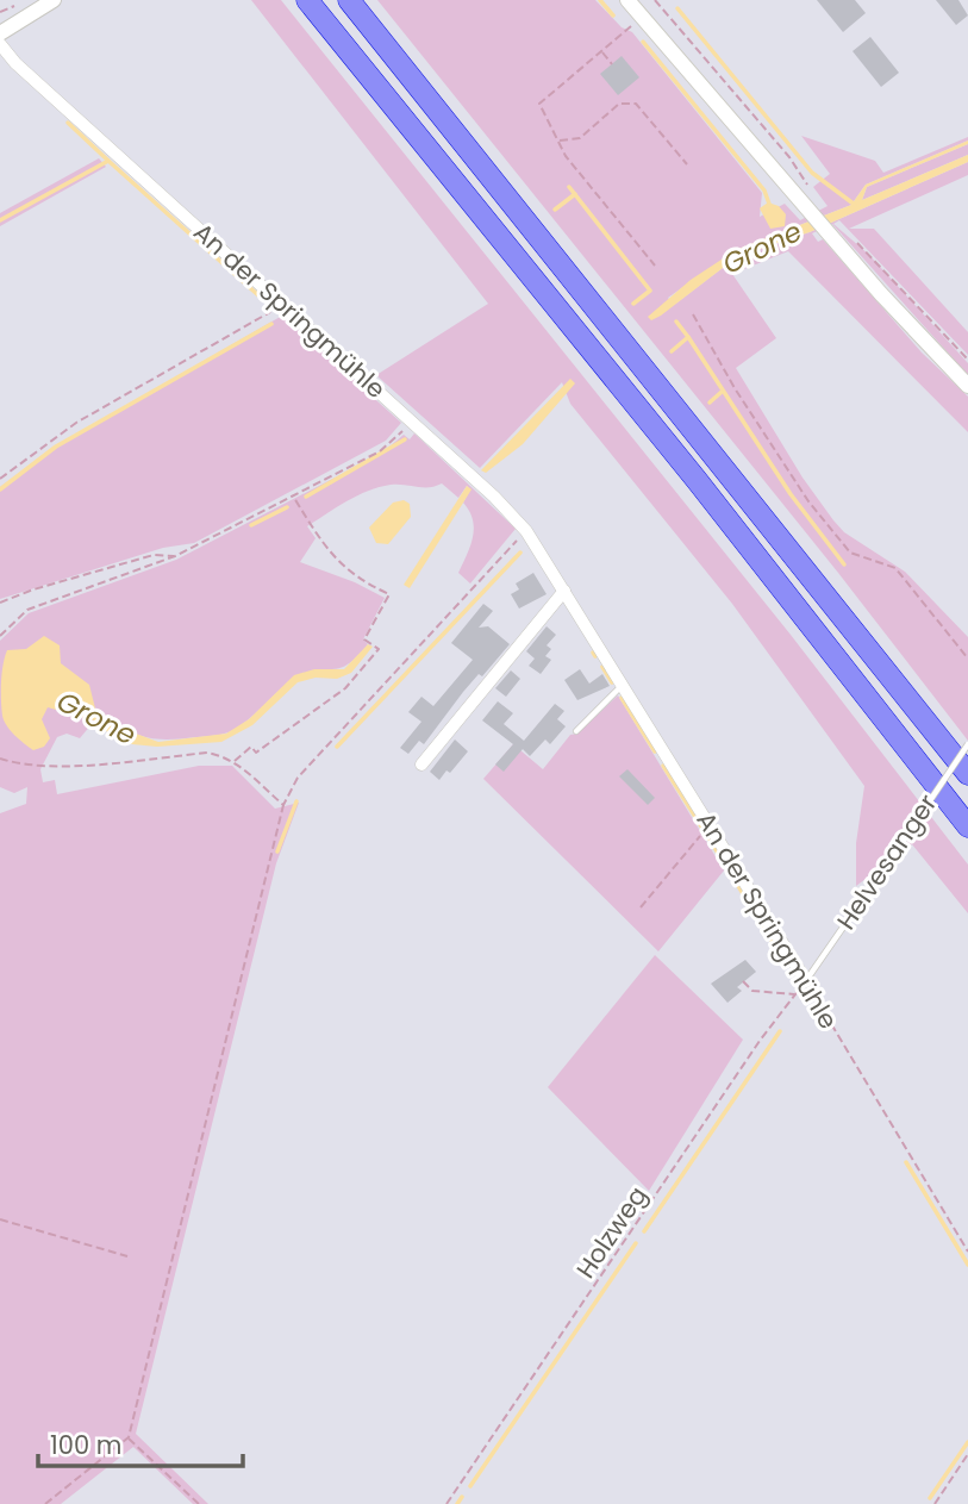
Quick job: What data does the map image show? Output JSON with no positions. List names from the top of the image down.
{
  "streets": {
    "street": ["An der Springmühle"],
    "lane": ["Helvesanger"],
    "path": ["Holzweg"]
  },
  "crossings": [
    ["An der Springmühle", "Helvesanger"],
    ["An der Springmühle", "Holzweg"],
    ["Helvesanger", "Holzweg"]
  ],
  "water": ["Grone"],
  "scale_bar": "100 m"
}
